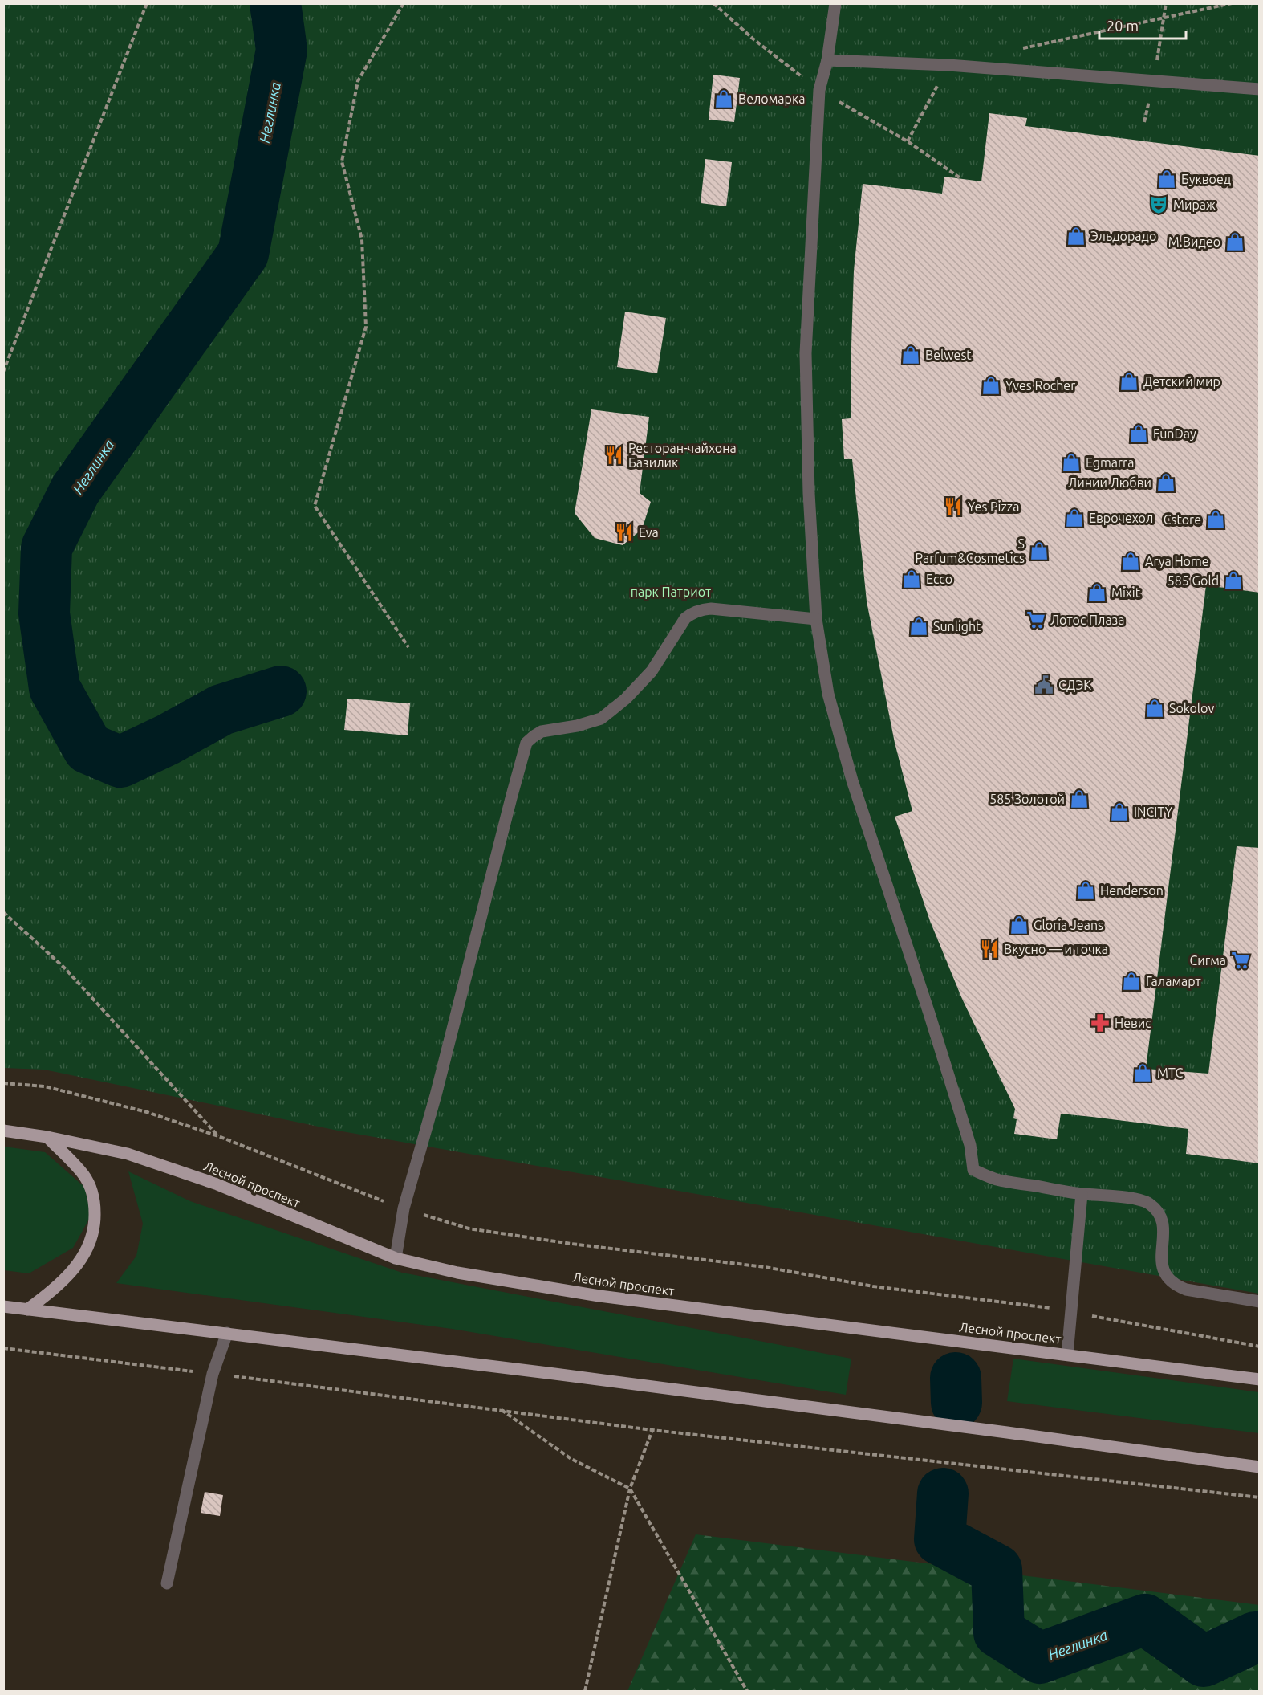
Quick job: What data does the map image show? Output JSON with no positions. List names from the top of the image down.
{
  "streets": {
    "main road": ["Лесной проспект"]
  },
  "water": ["Неглинка"],
  "parks": ["парк Патриот"],
  "places": {
    "shop": [
      "Веломарка",
      "Буквоед",
      "Эльдорадо",
      "М.Видео",
      "Belwest",
      "Детский мир",
      "Yves Rocher",
      "FunDay",
      "Egmarra",
      "Линии Любви",
      "Еврочехол",
      "Cstore",
      "S Parfum&Cosmetics",
      "Arya Home",
      "Ecco",
      "585 Gold",
      "Mixit",
      "Sunlight",
      "Sokolov",
      "585 Золотой",
      "INCITY",
      "Henderson",
      "Gloria Jeans",
      "Галамарт",
      "МТС"
    ],
    "theatre": ["Мираж"],
    "restaurant": [
      "Ресторан-чайхона Базилик",
      "Yes Pizza",
      "Eva",
      "Вкусно — и точка"
    ],
    "supermarket": ["Лотос Плаза", "Сигма"],
    "public building": ["СДЭК"],
    "pharmacy": ["Невис"]
  },
  "scale_bar": "20 m"
}
